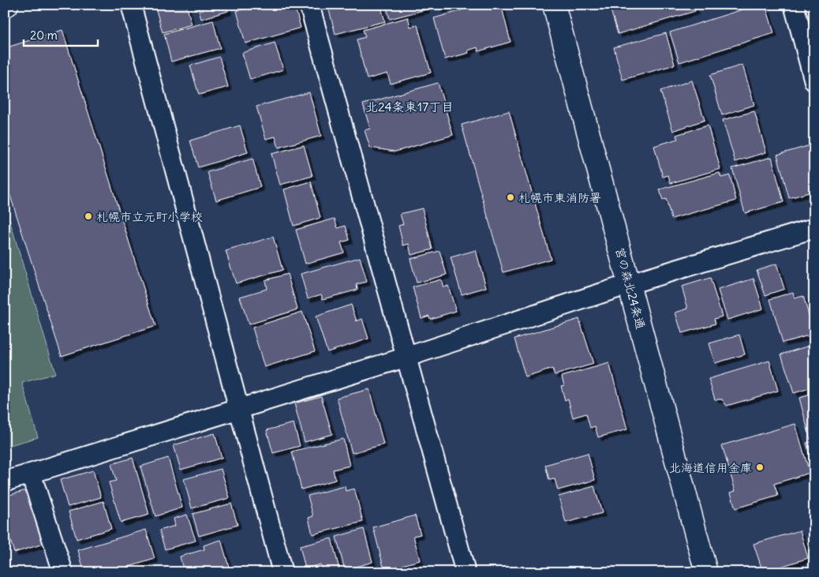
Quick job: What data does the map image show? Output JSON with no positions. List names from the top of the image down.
{
  "streets": {
    "street": ["宮の森北24条通"]
  },
  "districts": ["北24条東17丁目"],
  "places": ["札幌市東消防署", "札幌市立元町小学校", "北海道信用金庫"],
  "scale_bar": "20 m"
}
